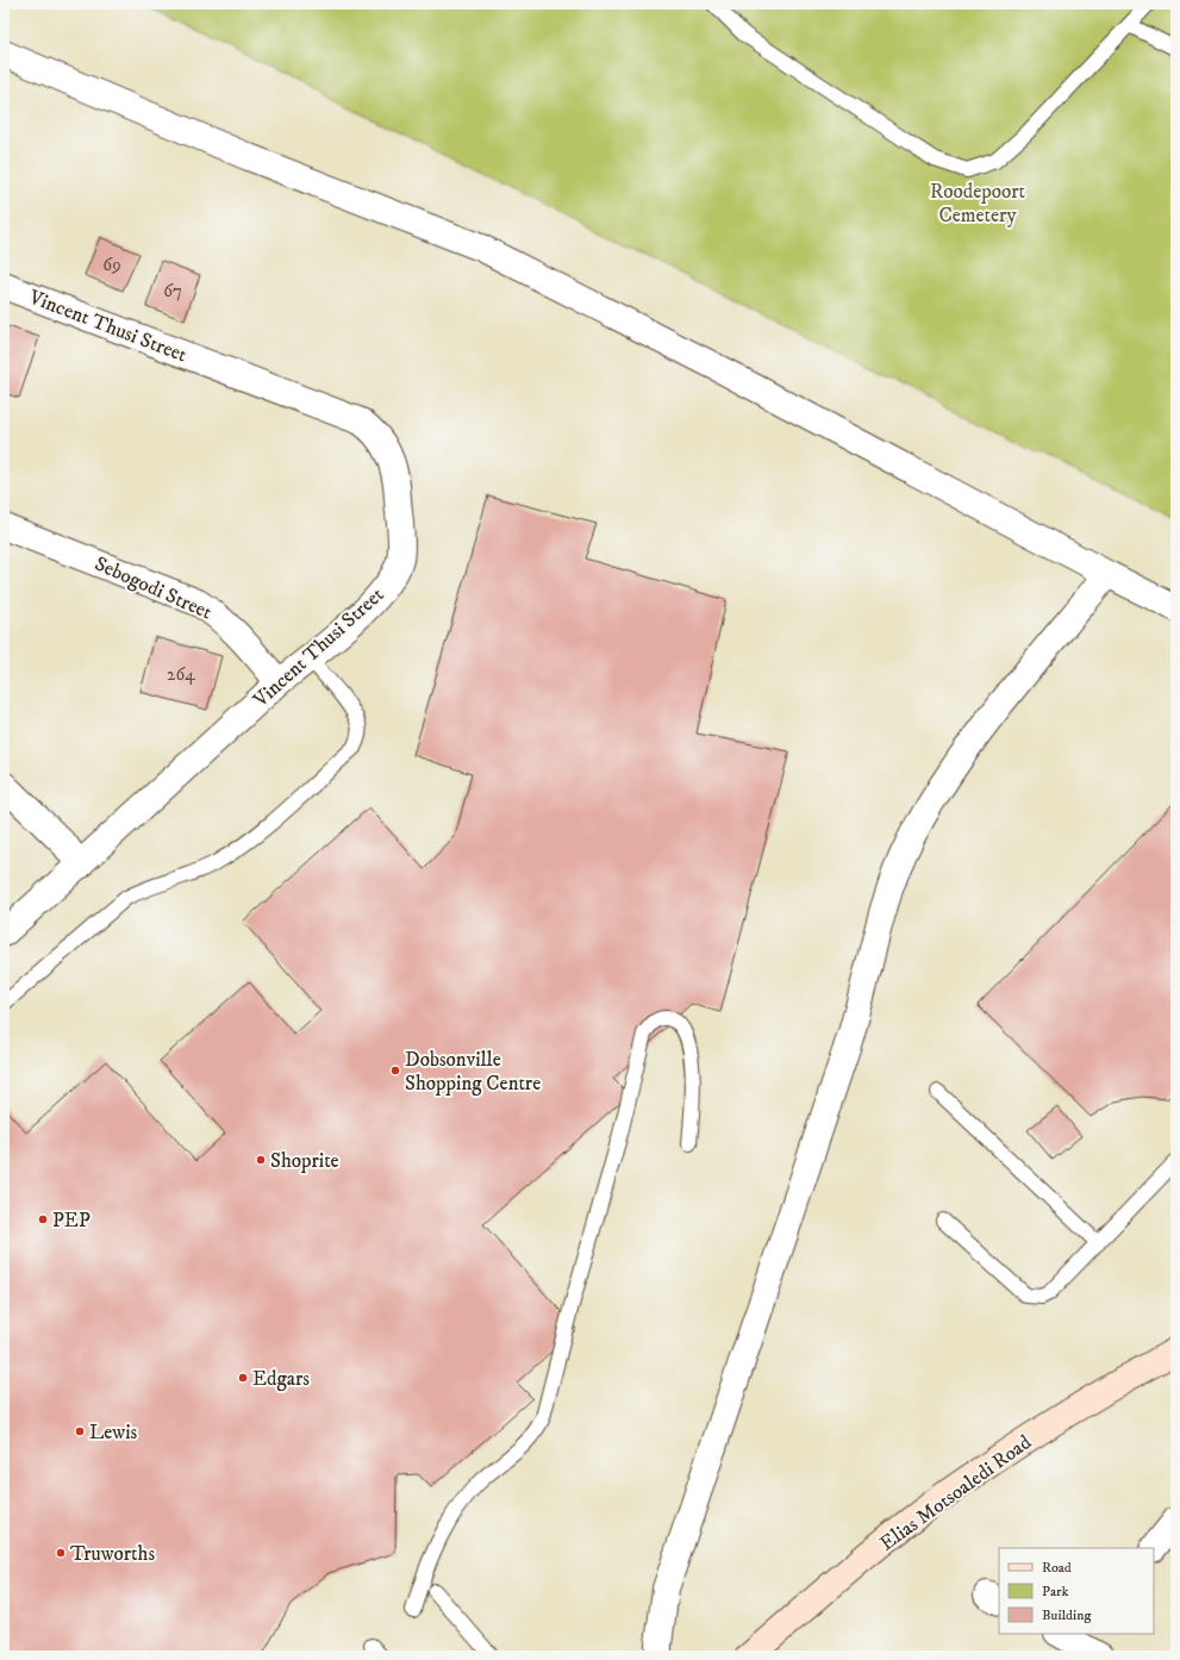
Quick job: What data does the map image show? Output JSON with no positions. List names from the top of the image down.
{
  "streets": {
    "main road": ["Elias Motsoaledi Road"],
    "street": ["Vincent Thusi Street", "Sebogodi Street"]
  },
  "crossings": [
    ["Vincent Thusi Street", "Sebogodi Street"]
  ],
  "parks": ["Roodepoort Cemetery"],
  "places": [
    "Dobsonville Shopping Centre",
    "Shoprite",
    "PEP",
    "Edgars",
    "Lewis",
    "Truworths"
  ],
  "house_numbers": ["69", "67", "264"],
  "legend": ["Road", "Park", "Building"]
}
